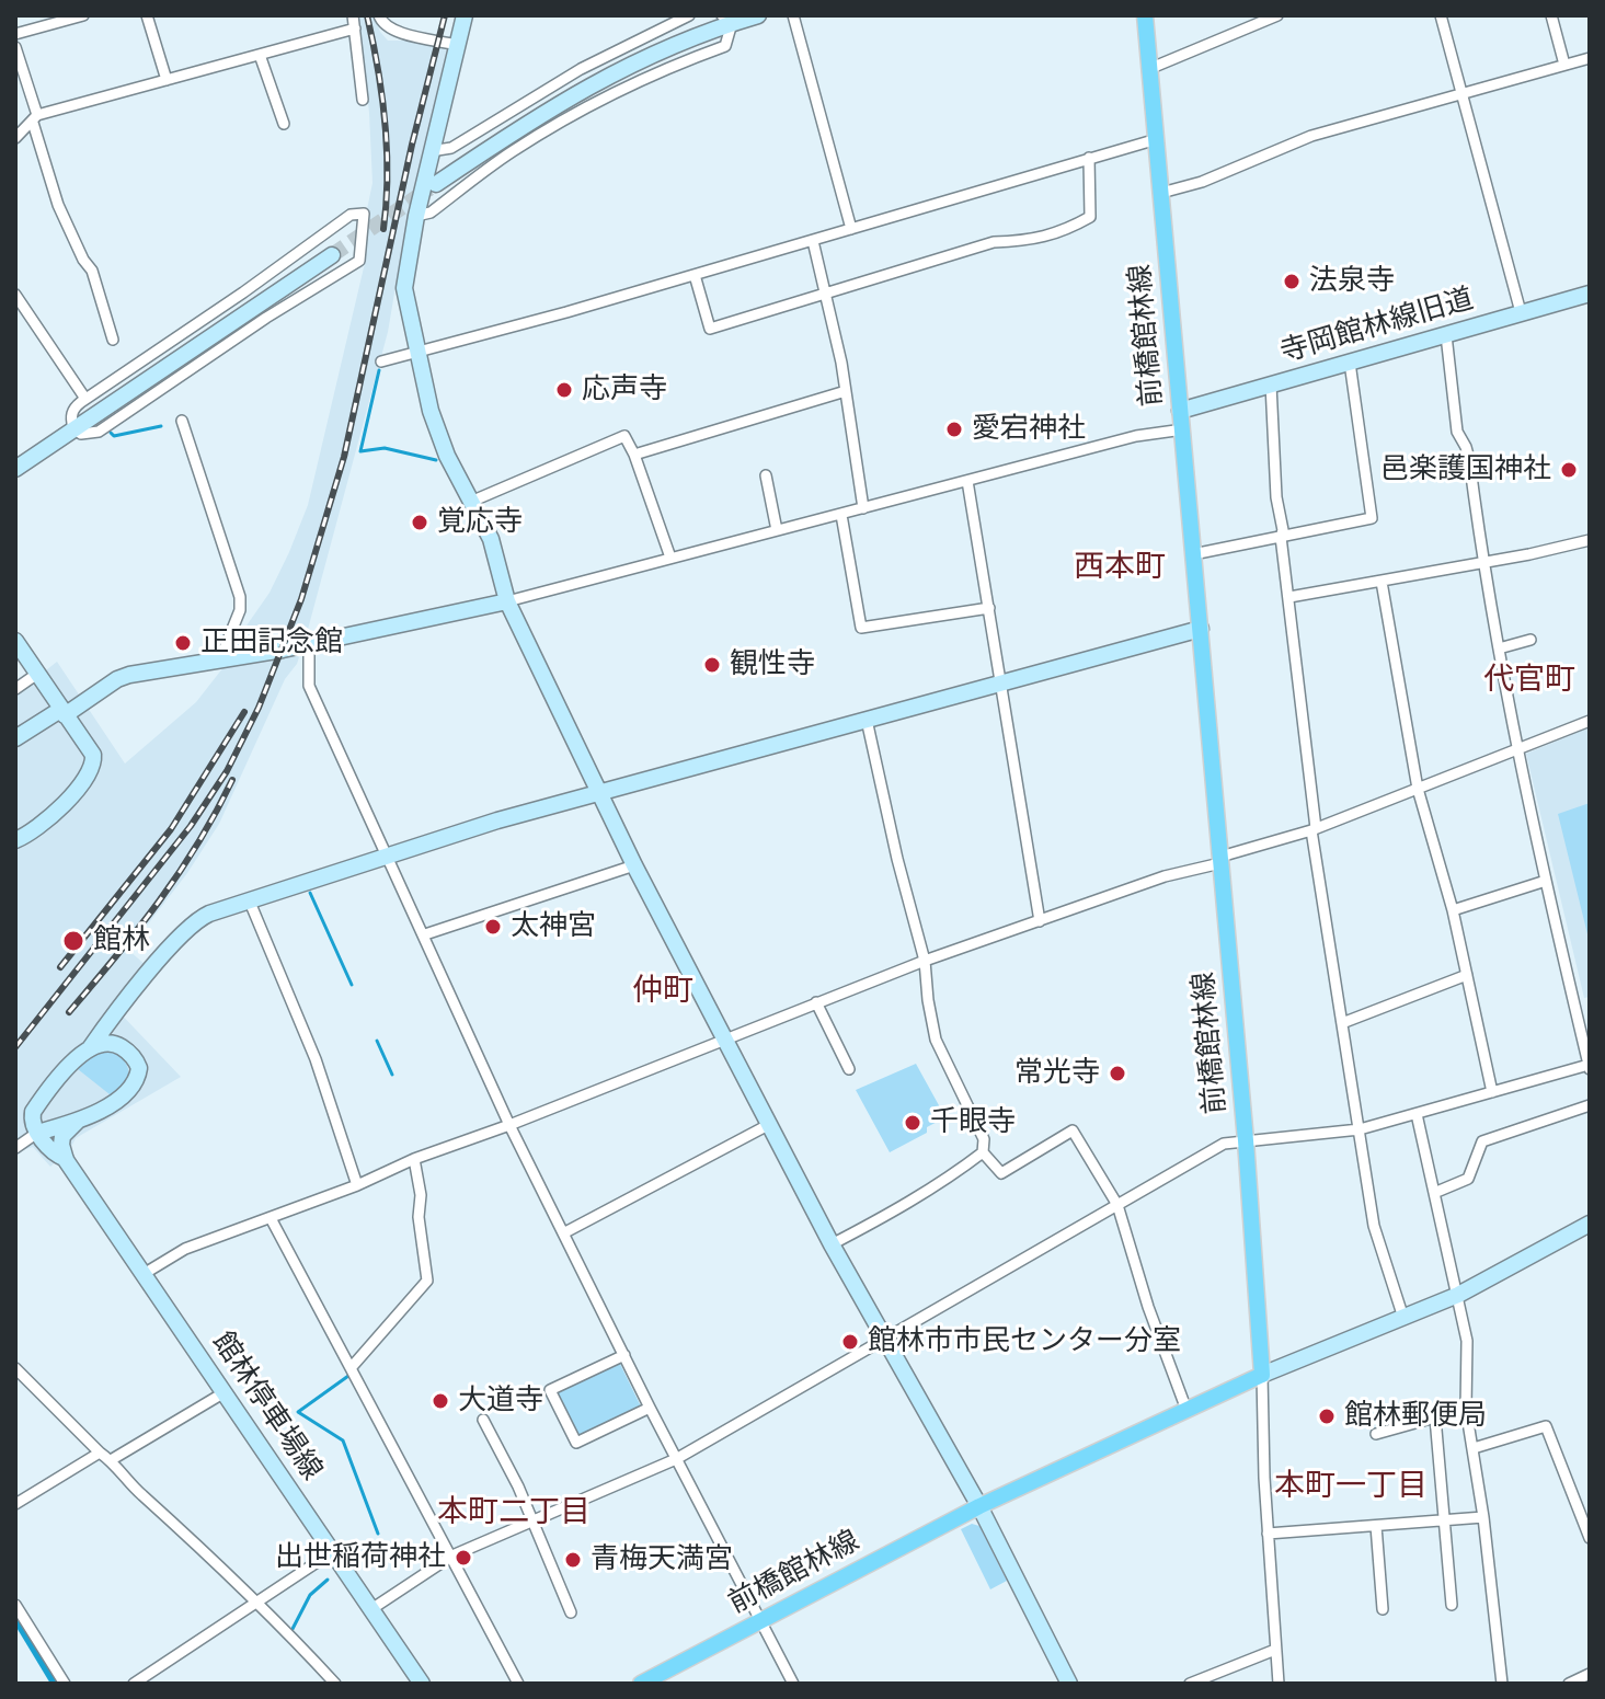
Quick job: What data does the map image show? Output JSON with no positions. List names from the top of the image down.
{
  "streets": {
    "main road": ["前橋館林線"],
    "street": ["寺岡館林線旧道", "館林停車場線"]
  },
  "crossings": [
    ["寺岡館林線旧道", "前橋館林線"]
  ],
  "districts": [
    "西本町",
    "代官町",
    "仲町",
    "本町一丁目",
    "本町二丁目"
  ],
  "places": [
    "法泉寺",
    "応声寺",
    "愛宕神社",
    "邑楽護国神社",
    "覚応寺",
    "正田記念館",
    "観性寺",
    "太神宮",
    "館林",
    "常光寺",
    "千眼寺",
    "館林市市民センター分室",
    "大道寺",
    "館林郵便局",
    "出世稲荷神社",
    "青梅天満宮"
  ]
}
